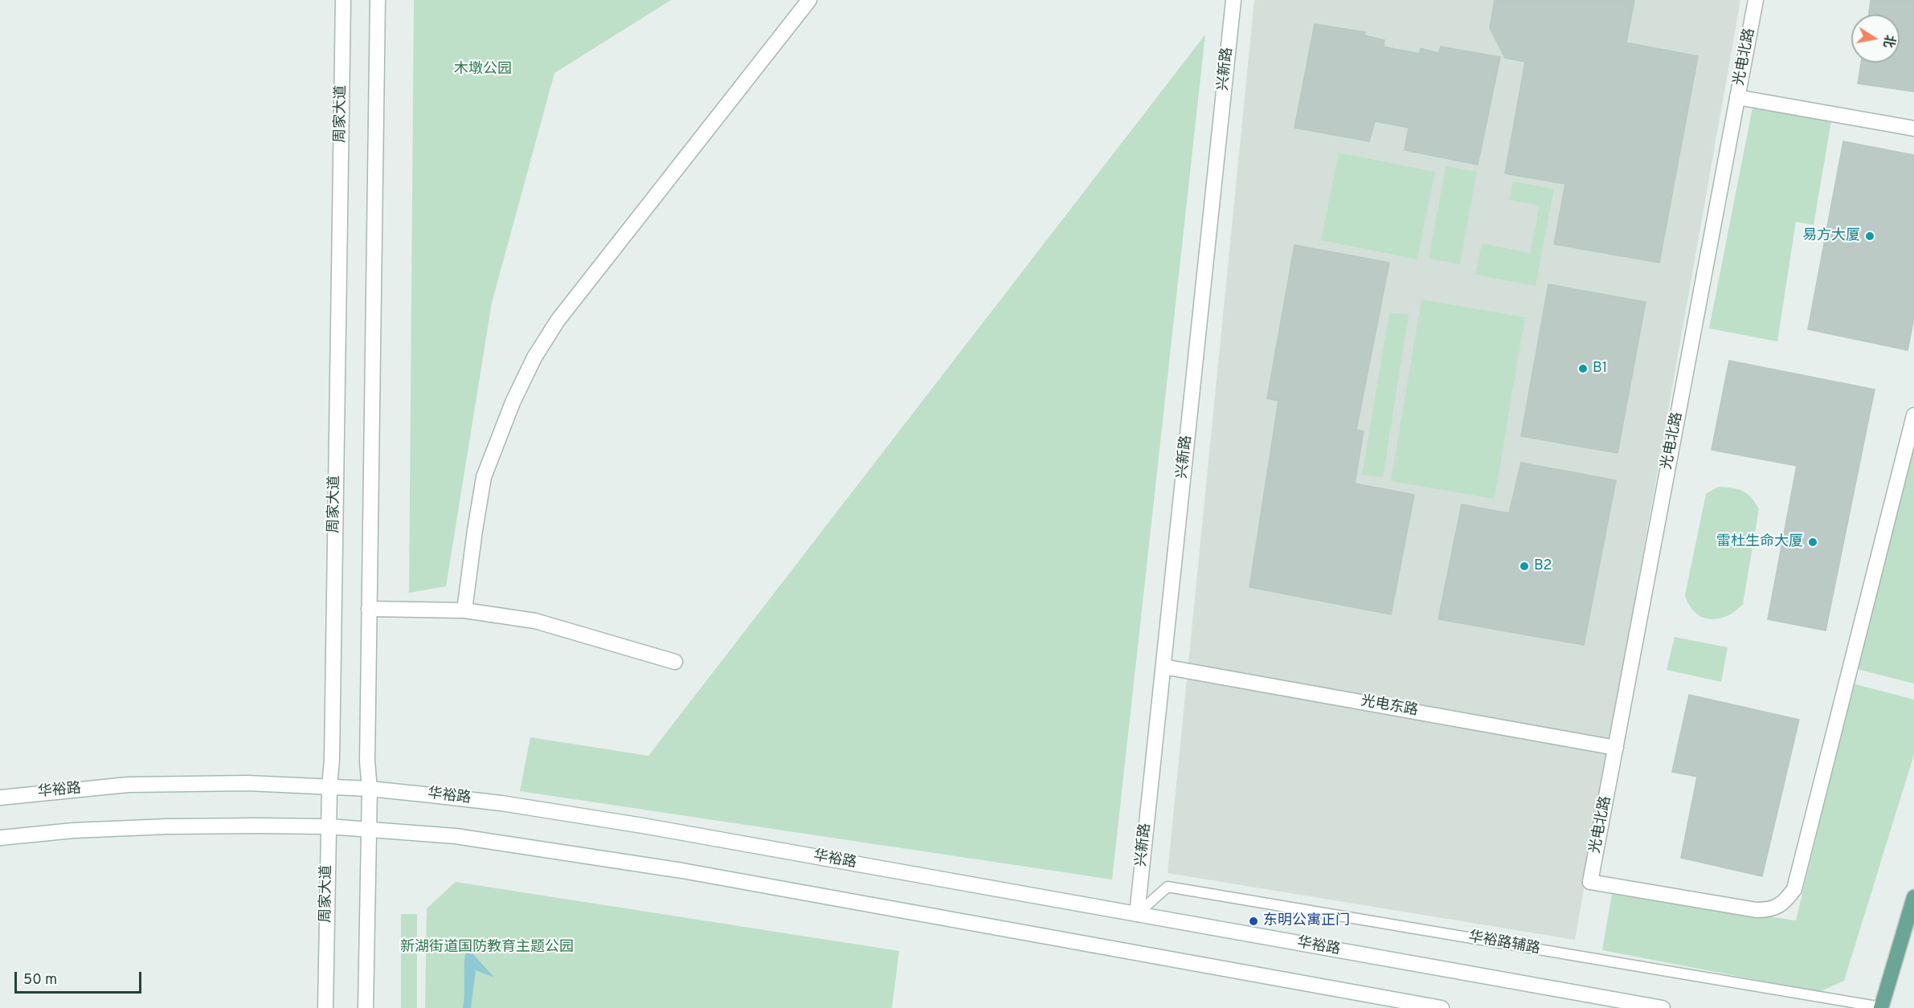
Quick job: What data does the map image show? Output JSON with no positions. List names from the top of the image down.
{
  "streets": {
    "street": [
      "光电北路",
      "兴新路",
      "周家大道",
      "光电东路",
      "华裕路"
    ],
    "lane": ["华裕路辅路"]
  },
  "crossings": [
    ["光电北路", "光电东路"],
    ["兴新路", "光电东路"],
    ["兴新路", "华裕路"],
    ["兴新路", "华裕路辅路"],
    ["周家大道", "华裕路"],
    ["华裕路", "华裕路辅路"]
  ],
  "parks": ["木墩公园", "新湖街道国防教育主题公园"],
  "places": [
    "易方大厦",
    "B1",
    "雷杜生命大厦",
    "B2",
    "东明公寓正门"
  ],
  "scale_bar": "50 m",
  "north": "right"
}
